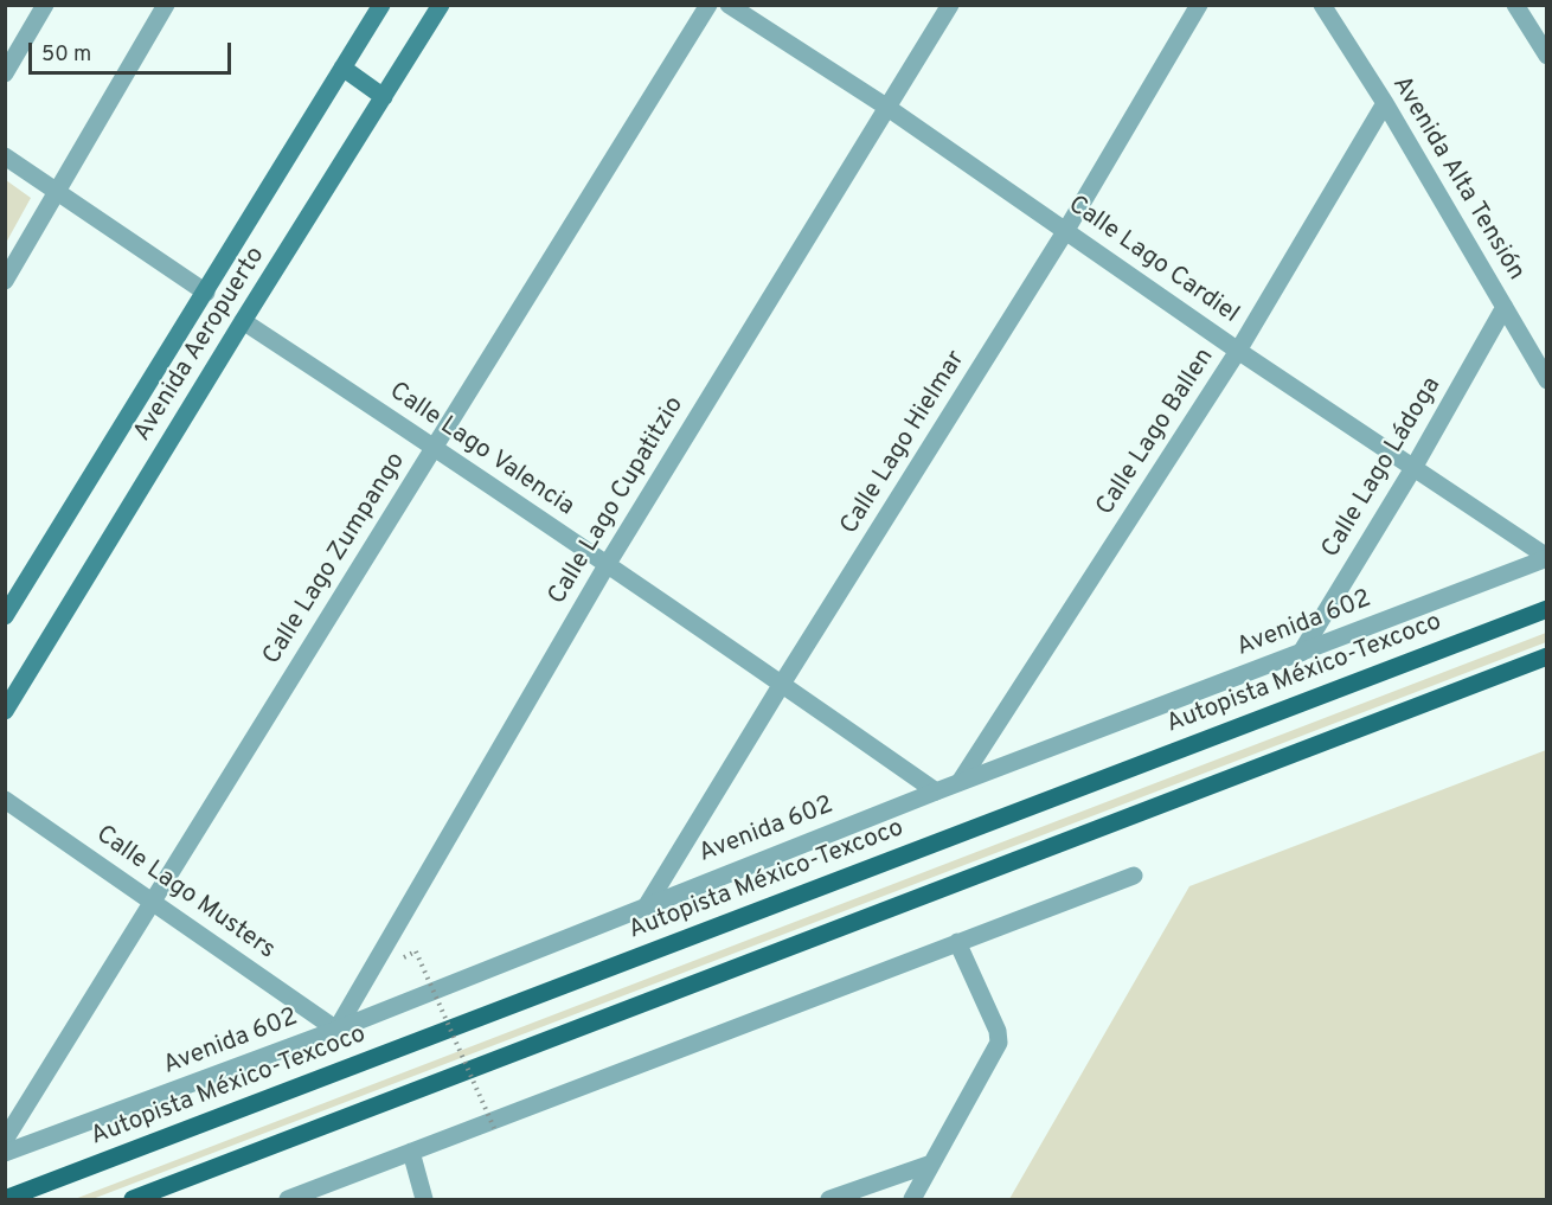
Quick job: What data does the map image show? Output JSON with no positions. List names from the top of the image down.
{
  "streets": {
    "main road": ["Avenida Aeropuerto", "Autopista México-Texcoco"],
    "street": [
      "Avenida Alta Tensión",
      "Calle Lago Cardiel",
      "Calle Lago Ballen",
      "Calle Lago Hielmar",
      "Calle Lago Valencia",
      "Calle Lago Ládoga",
      "Calle Lago Cupatitzio",
      "Calle Lago Zumpango",
      "Avenida 602",
      "Calle Lago Musters"
    ]
  },
  "crossings": [
    ["Avenida Alta Tensión", "Calle Lago Ballen"],
    ["Avenida Alta Tensión", "Calle Lago Ládoga"],
    ["Calle Lago Cardiel", "Calle Lago Ballen"],
    ["Calle Lago Cardiel", "Calle Lago Hielmar"],
    ["Calle Lago Cardiel", "Calle Lago Ládoga"],
    ["Calle Lago Cardiel", "Calle Lago Cupatitzio"],
    ["Calle Lago Cardiel", "Avenida 602"],
    ["Avenida Aeropuerto", "Calle Lago Valencia"],
    ["Calle Lago Ballen", "Avenida 602"],
    ["Calle Lago Hielmar", "Calle Lago Valencia"],
    ["Calle Lago Hielmar", "Avenida 602"],
    ["Calle Lago Valencia", "Calle Lago Cupatitzio"],
    ["Calle Lago Valencia", "Calle Lago Zumpango"],
    ["Calle Lago Valencia", "Avenida 602"],
    ["Calle Lago Ládoga", "Avenida 602"],
    ["Calle Lago Cupatitzio", "Avenida 602"],
    ["Calle Lago Cupatitzio", "Calle Lago Musters"],
    ["Calle Lago Zumpango", "Calle Lago Musters"],
    ["Avenida 602", "Calle Lago Musters"]
  ],
  "scale_bar": "50 m"
}
